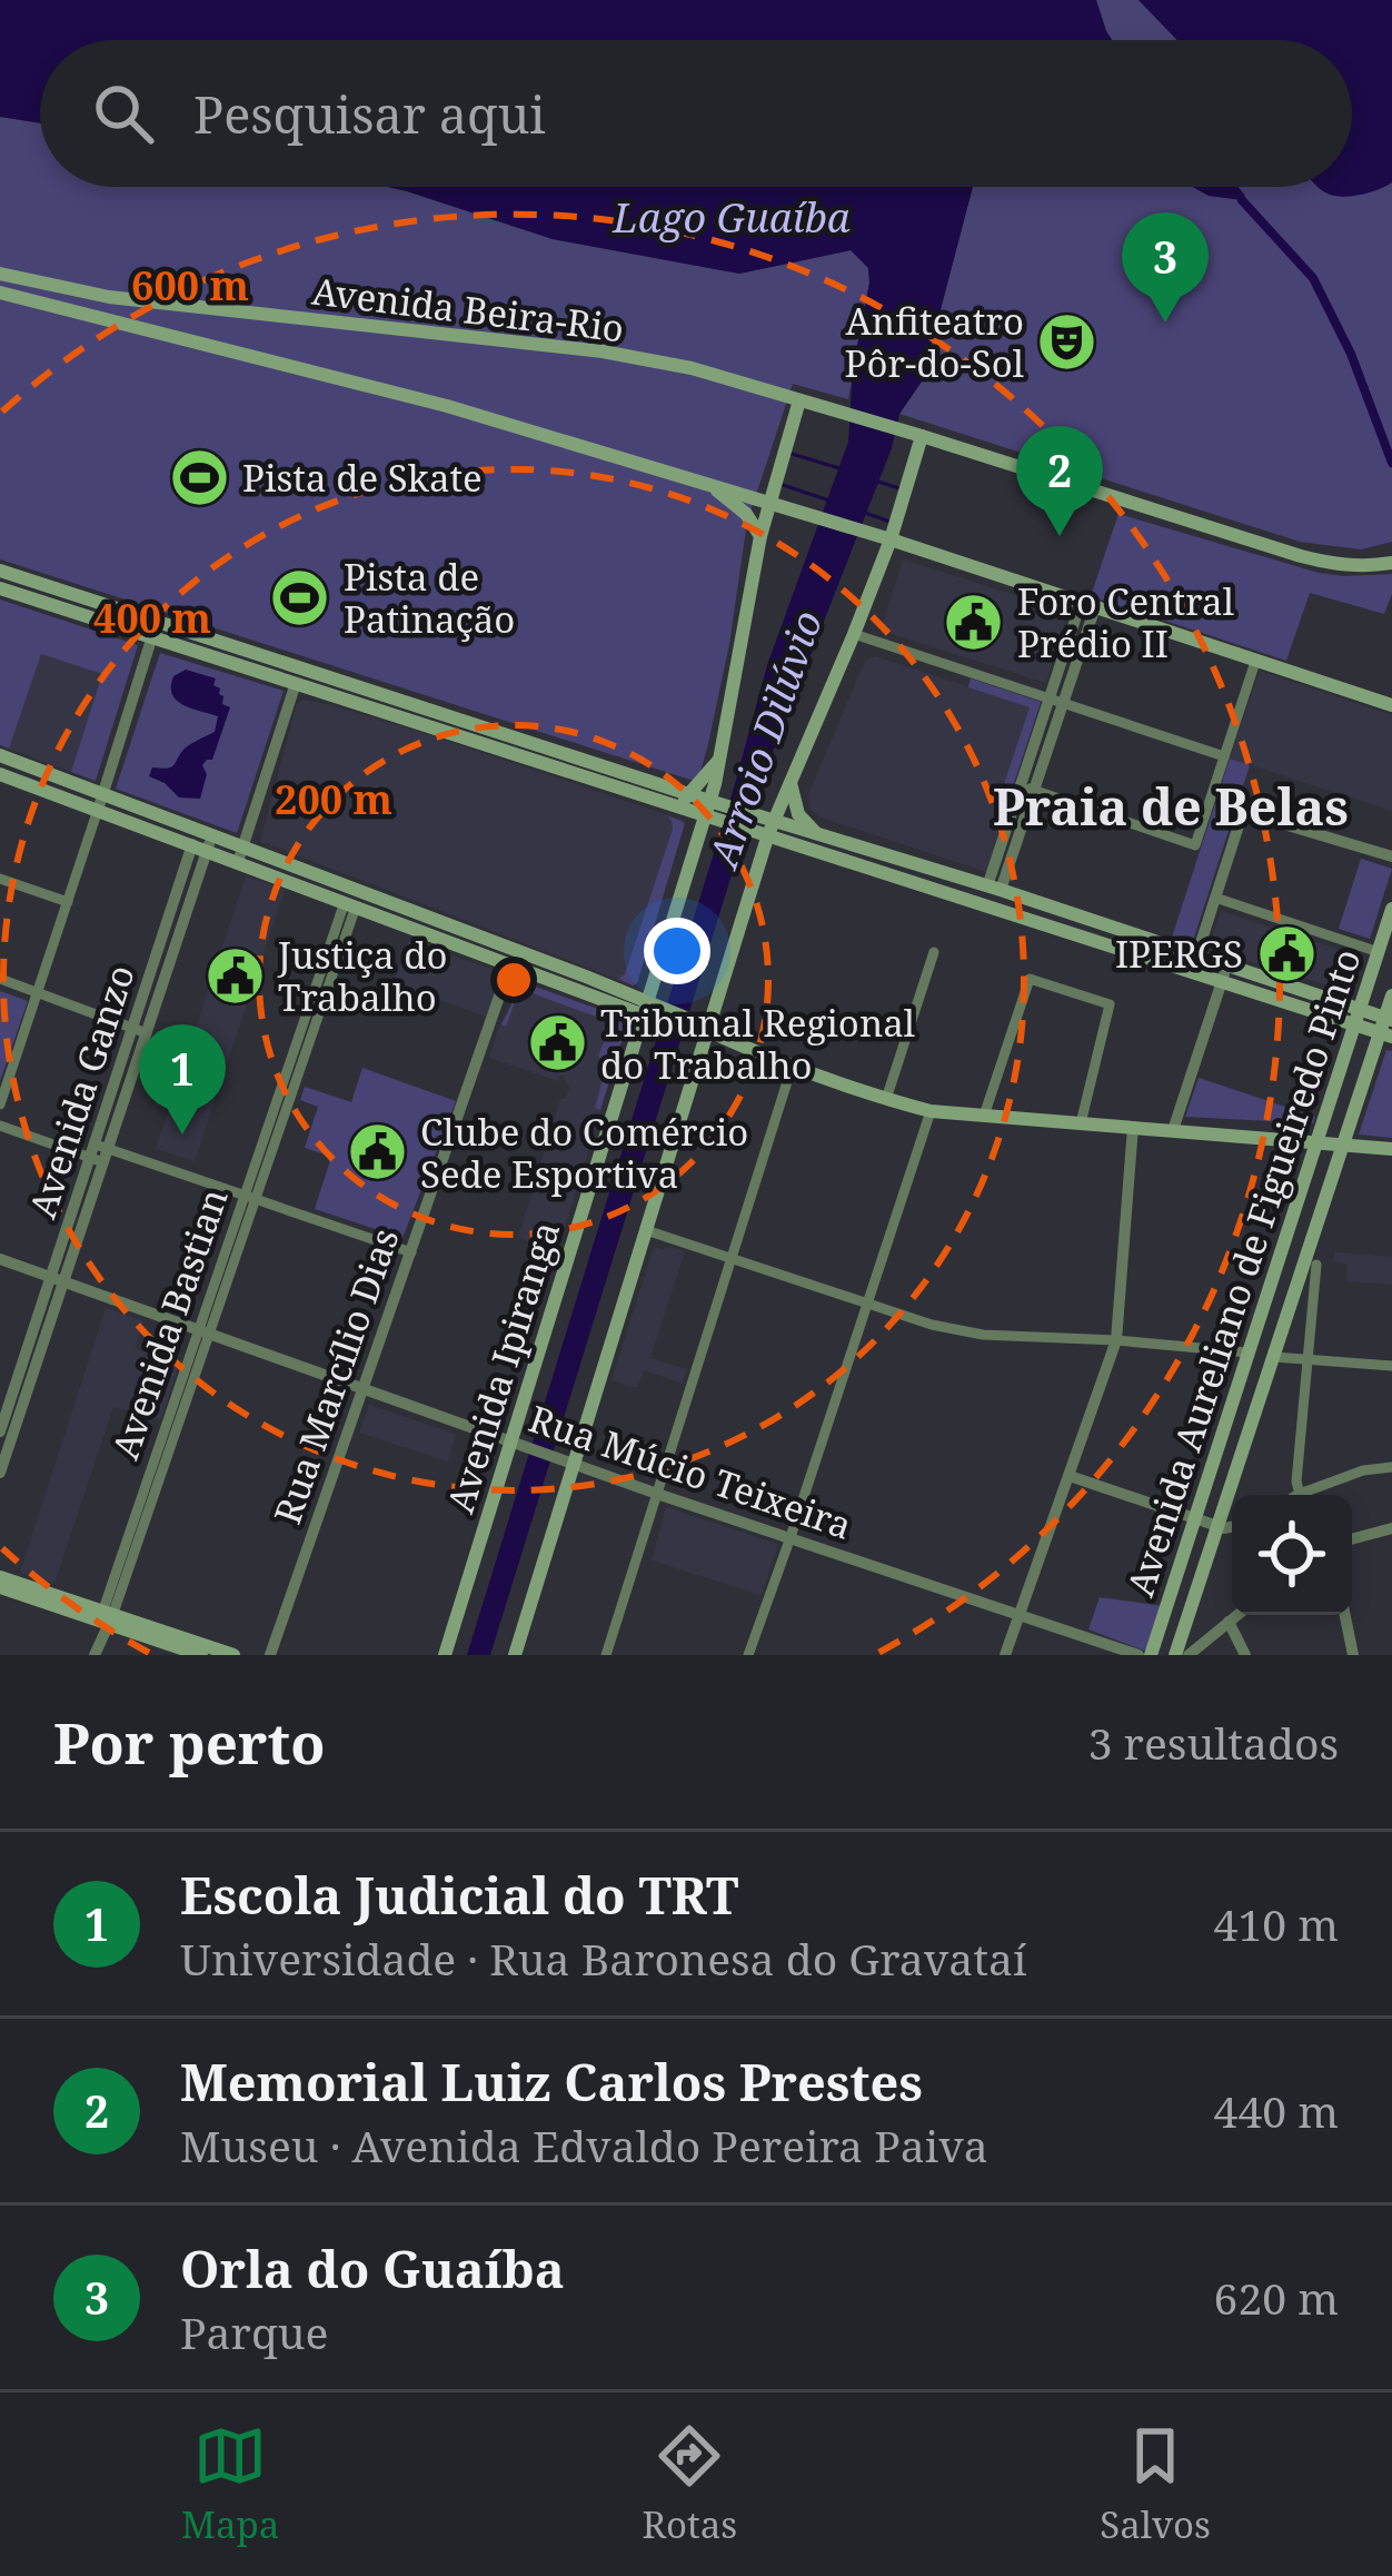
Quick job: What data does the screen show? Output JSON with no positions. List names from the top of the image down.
{
  "streets": {
    "main road": ["Avenida Beira-Rio", "Avenida Aureliano de Figueiredo Pinto", "Avenida Ipiranga"],
    "street": [
      "Avenida Ganzo",
      "Avenida Bastian",
      "Rua Marcílio Dias",
      "Rua Múcio Teixeira"
    ]
  },
  "crossings": [
    ["Avenida Beira-Rio", "Avenida Ipiranga"],
    ["Avenida Ganzo", "Rua Múcio Teixeira"],
    ["Avenida Bastian", "Rua Múcio Teixeira"],
    ["Avenida Ipiranga", "Rua Múcio Teixeira"],
    ["Rua Marcílio Dias", "Rua Múcio Teixeira"]
  ],
  "districts": ["Praia de Belas"],
  "water": ["Lago Guaíba", "Arroio Dilúvio"],
  "places": {
    "theatre": ["Anfiteatro Pôr-do-Sol"],
    "sports": ["Pista de Skate", "Pista de Patinação"],
    "public building": [
      "Foro Central Prédio II",
      "IPERGS",
      "Justiça do Trabalho",
      "Tribunal Regional do Trabalho",
      "Clube do Comércio Sede Esportiva"
    ]
  },
  "page": {
    "search": "Pesquisar aqui",
    "pins": ["3", "2", "1"],
    "heading": ["Por perto", "3 resultados"],
    "list": [
      {
        "mark": "1",
        "name": "Escola Judicial do TRT",
        "note": "Universidade · Rua Baronesa do Gravataí",
        "value": "410 m"
      },
      {
        "mark": "2",
        "name": "Memorial Luiz Carlos Prestes",
        "note": "Museu · Avenida Edvaldo Pereira Paiva",
        "value": "440 m"
      },
      {
        "mark": "3",
        "name": "Orla do Guaíba",
        "note": "Parque",
        "value": "620 m"
      }
    ],
    "nav": ["Mapa", "Rotas", "Salvos"]
  },
  "rings": ["600 m", "400 m", "200 m"]
}
